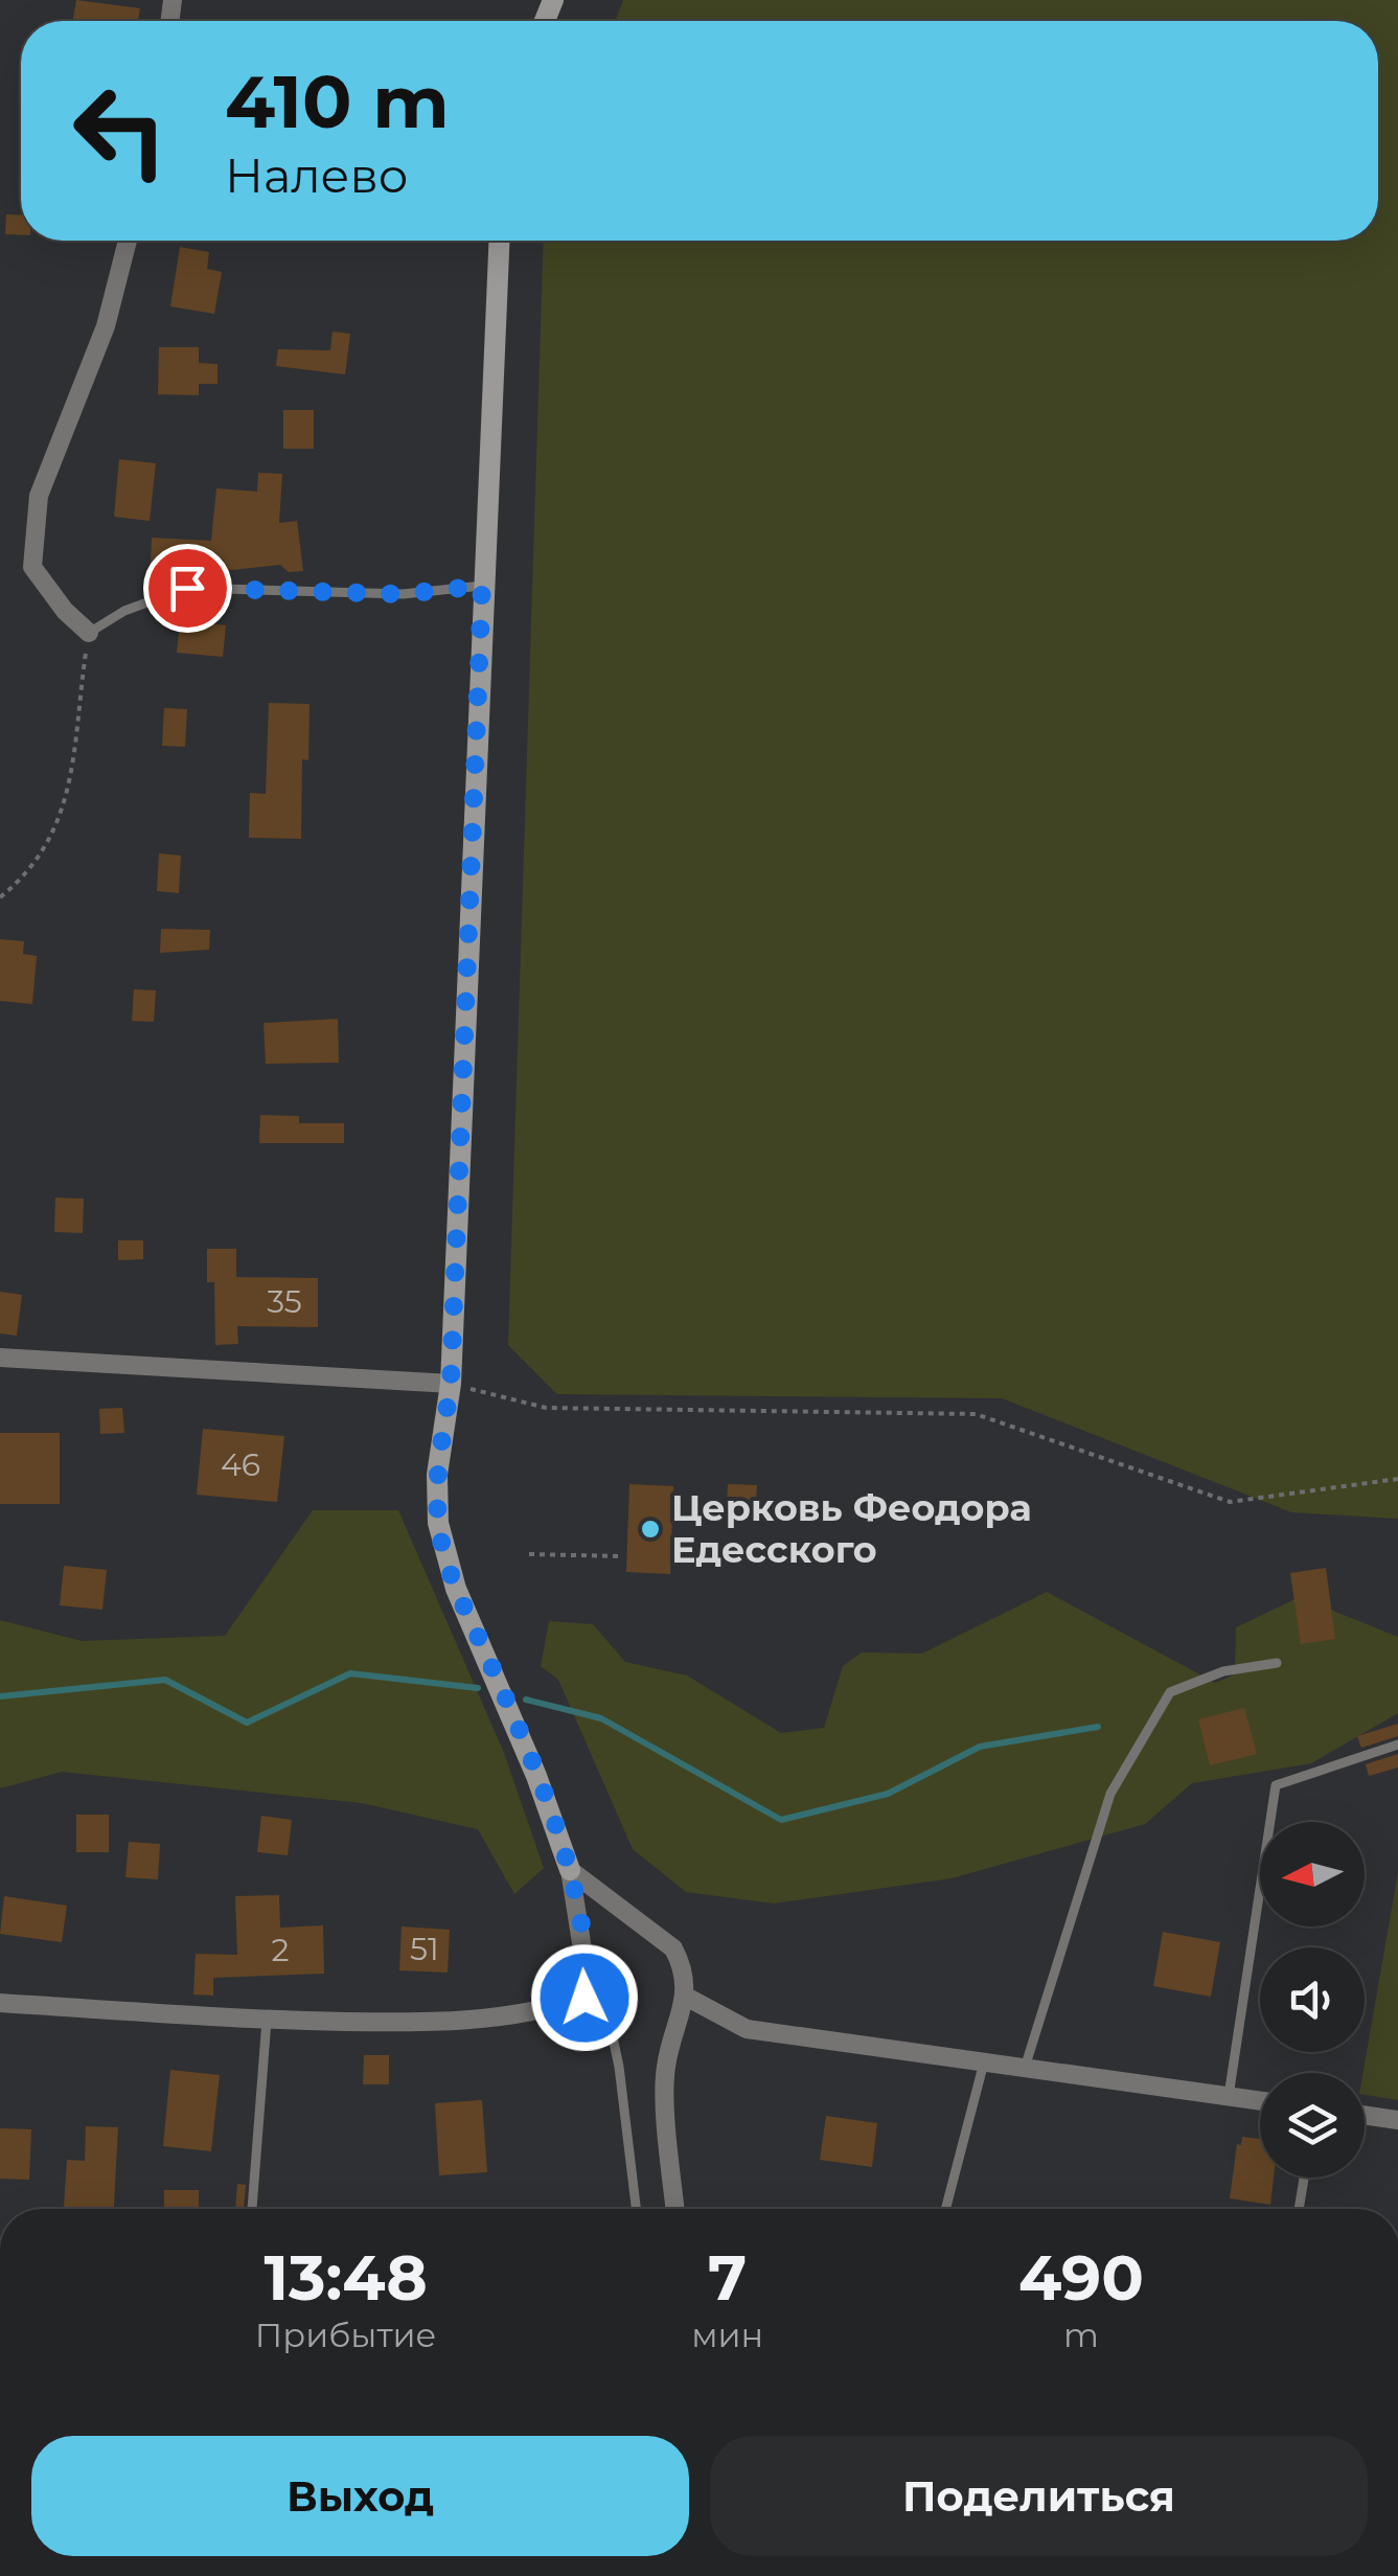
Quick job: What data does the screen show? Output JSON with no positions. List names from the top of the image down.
{
  "places": ["Церковь Феодора Едесского"],
  "house_numbers": [
    "35",
    "46",
    "51",
    "2"
  ],
  "north": "left",
  "page": {
    "turn": ["410 m", "Налево"],
    "eta": [
      "13:48",
      "Прибытие",
      "7",
      "мин",
      "490",
      "m"
    ],
    "buttons": ["Выход", "Поделиться"]
  }
}
